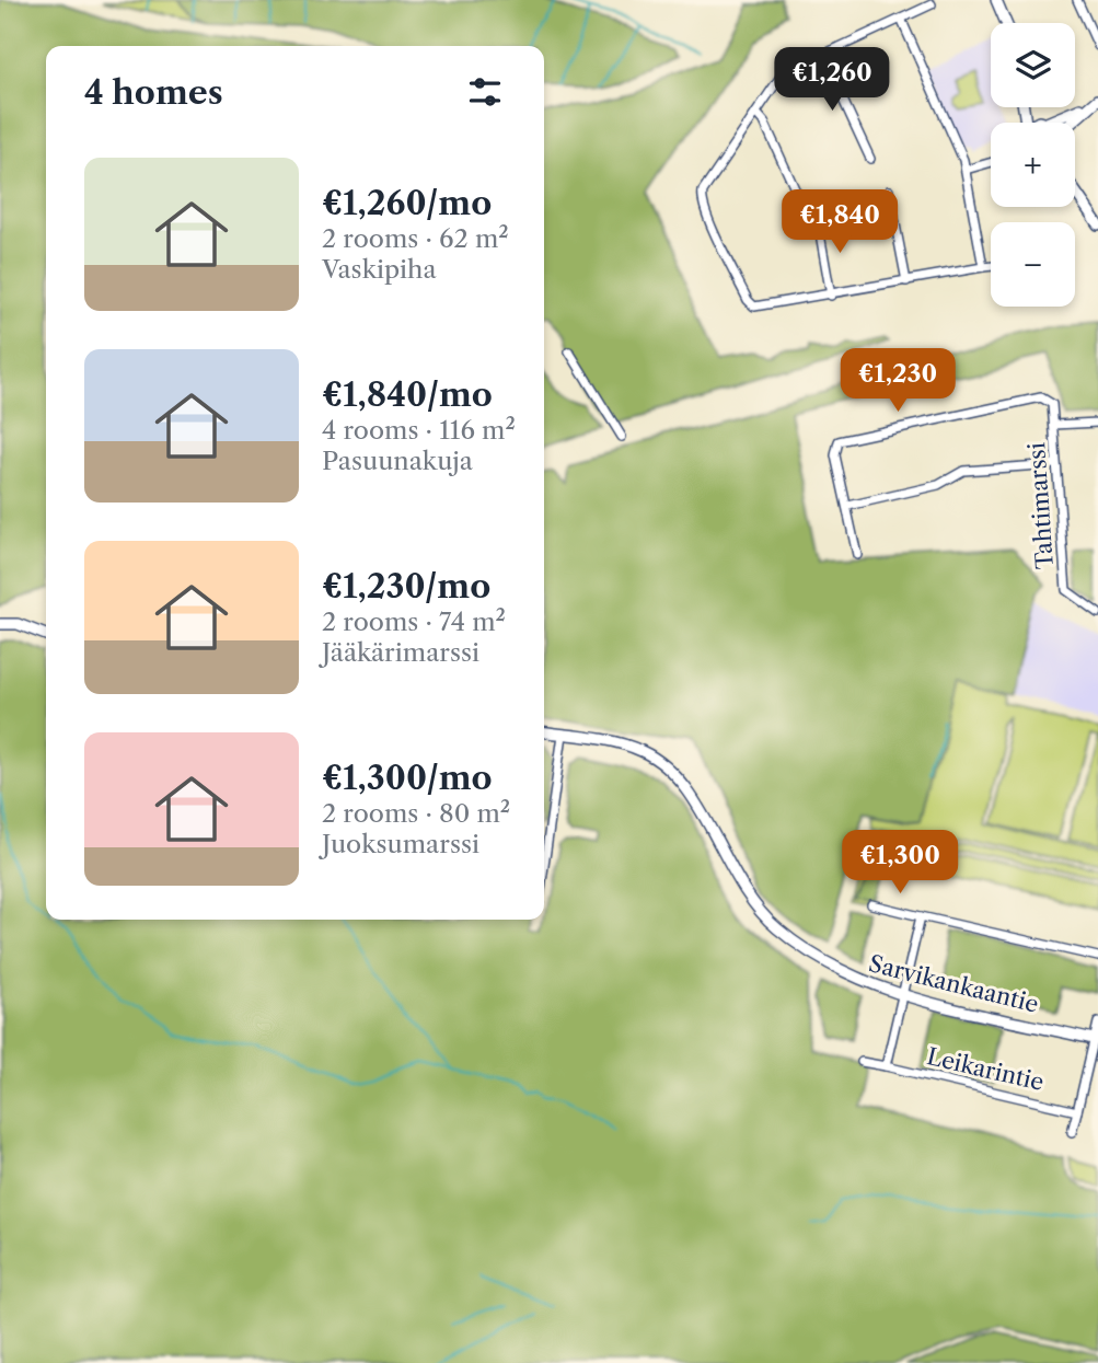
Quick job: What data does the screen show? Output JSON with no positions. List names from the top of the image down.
{
  "streets": {
    "street": ["Tahtimarssi", "Sarvikankaantie", "Leikarintie"]
  },
  "page": {
    "map_buttons": ["+", "−"],
    "heading": "4 homes",
    "price": [
      "€1,260",
      "€1,840",
      "€1,230",
      "€1,300"
    ],
    "list": [
      {
        "name": "€1,260/mo",
        "note": "2 rooms · 62 m² · Vaskipiha"
      },
      {
        "name": "€1,840/mo",
        "note": "4 rooms · 116 m² · Pasuunakuja"
      },
      {
        "name": "€1,230/mo",
        "note": "2 rooms · 74 m² · Jääkärimarssi"
      },
      {
        "name": "€1,300/mo",
        "note": "2 rooms · 80 m² · Juoksumarssi"
      }
    ]
  }
}
